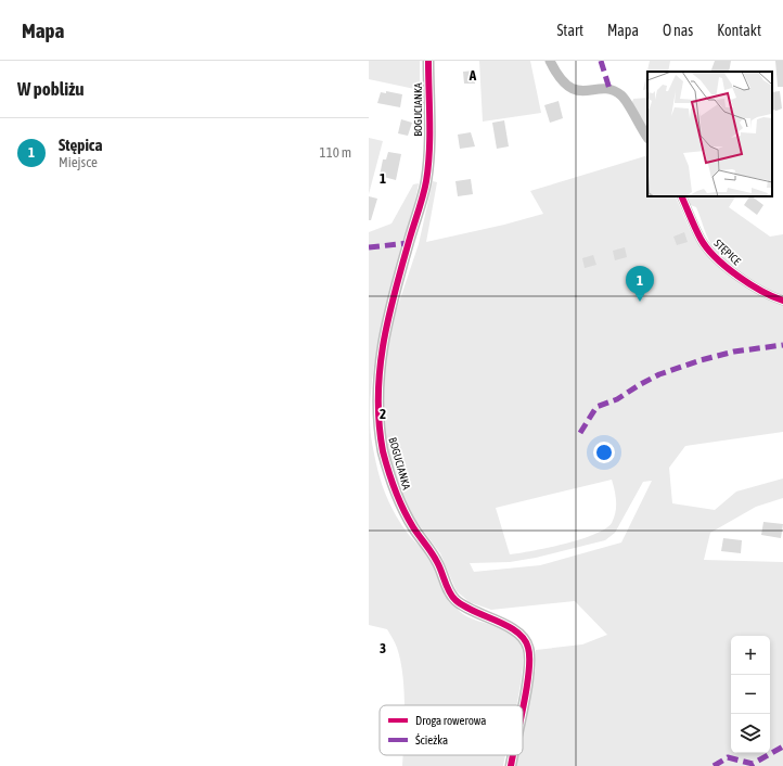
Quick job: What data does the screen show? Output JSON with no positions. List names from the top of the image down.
{
  "streets": {
    "street": ["BOGUCIANKA", "STĘPICE"]
  },
  "legend": ["Droga rowerowa", "Ścieżka"],
  "page": {
    "header": "Mapa",
    "nav": [
      "Start",
      "Mapa",
      "O nas",
      "Kontakt"
    ],
    "heading": "W pobliżu",
    "list": [
      {
        "mark": "1",
        "name": "Stępica",
        "note": "Miejsce",
        "value": "110 m"
      }
    ],
    "pins": "1",
    "map_buttons": ["+", "−"]
  },
  "grid": {
    "columns": ["A"],
    "rows": ["1", "2", "3"]
  }
}
